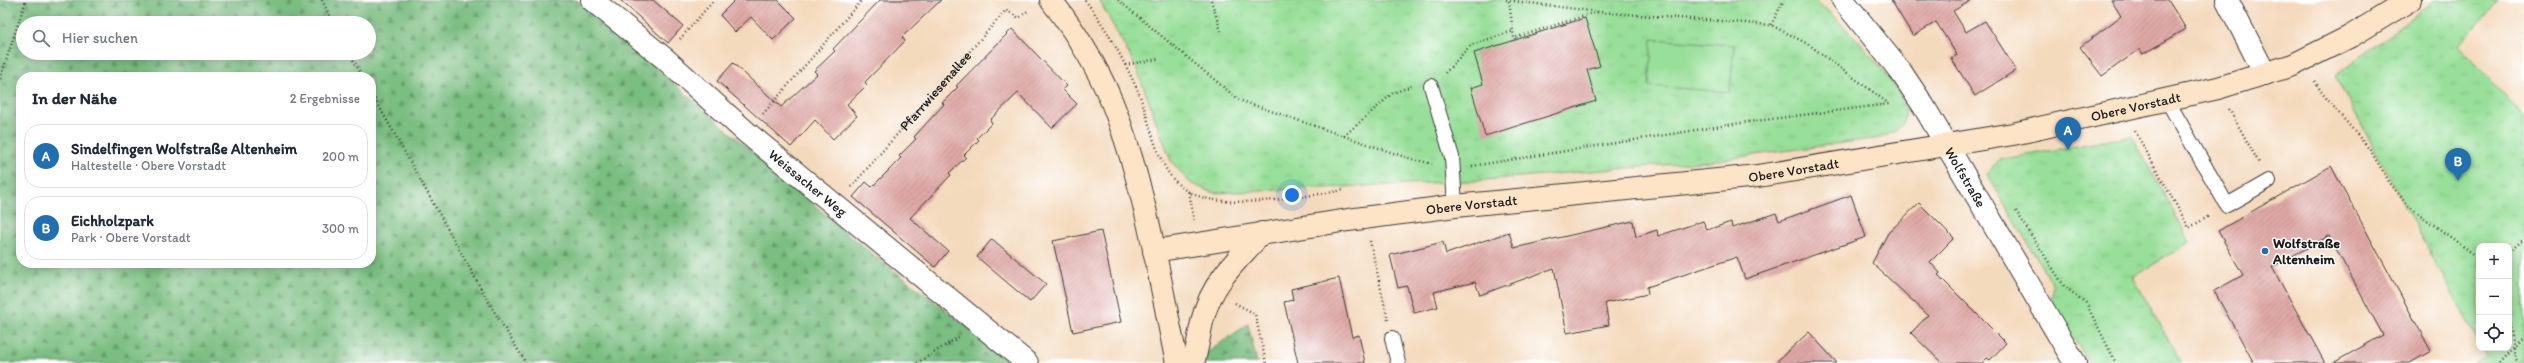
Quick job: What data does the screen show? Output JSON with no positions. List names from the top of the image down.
{
  "streets": {
    "main road": ["Obere Vorstadt"],
    "street": ["Wolfstraße", "Weissacher Weg"],
    "path": ["Pfarrwiesenallee"]
  },
  "crossings": [
    ["Pfarrwiesenallee", "Weissacher Weg"],
    ["Obere Vorstadt", "Wolfstraße"]
  ],
  "places": ["Wolfstraße Altenheim"],
  "page": {
    "search": "Hier suchen",
    "heading": ["In der Nähe", "2 Ergebnisse"],
    "pins": ["A", "B"],
    "list": [
      {
        "mark": "A",
        "name": "Sindelfingen Wolfstraße Altenheim",
        "note": "Haltestelle · Obere Vorstadt",
        "value": "200 m"
      },
      {
        "mark": "B",
        "name": "Eichholzpark",
        "note": "Park · Obere Vorstadt",
        "value": "300 m"
      }
    ],
    "map_buttons": ["+", "−"]
  }
}
